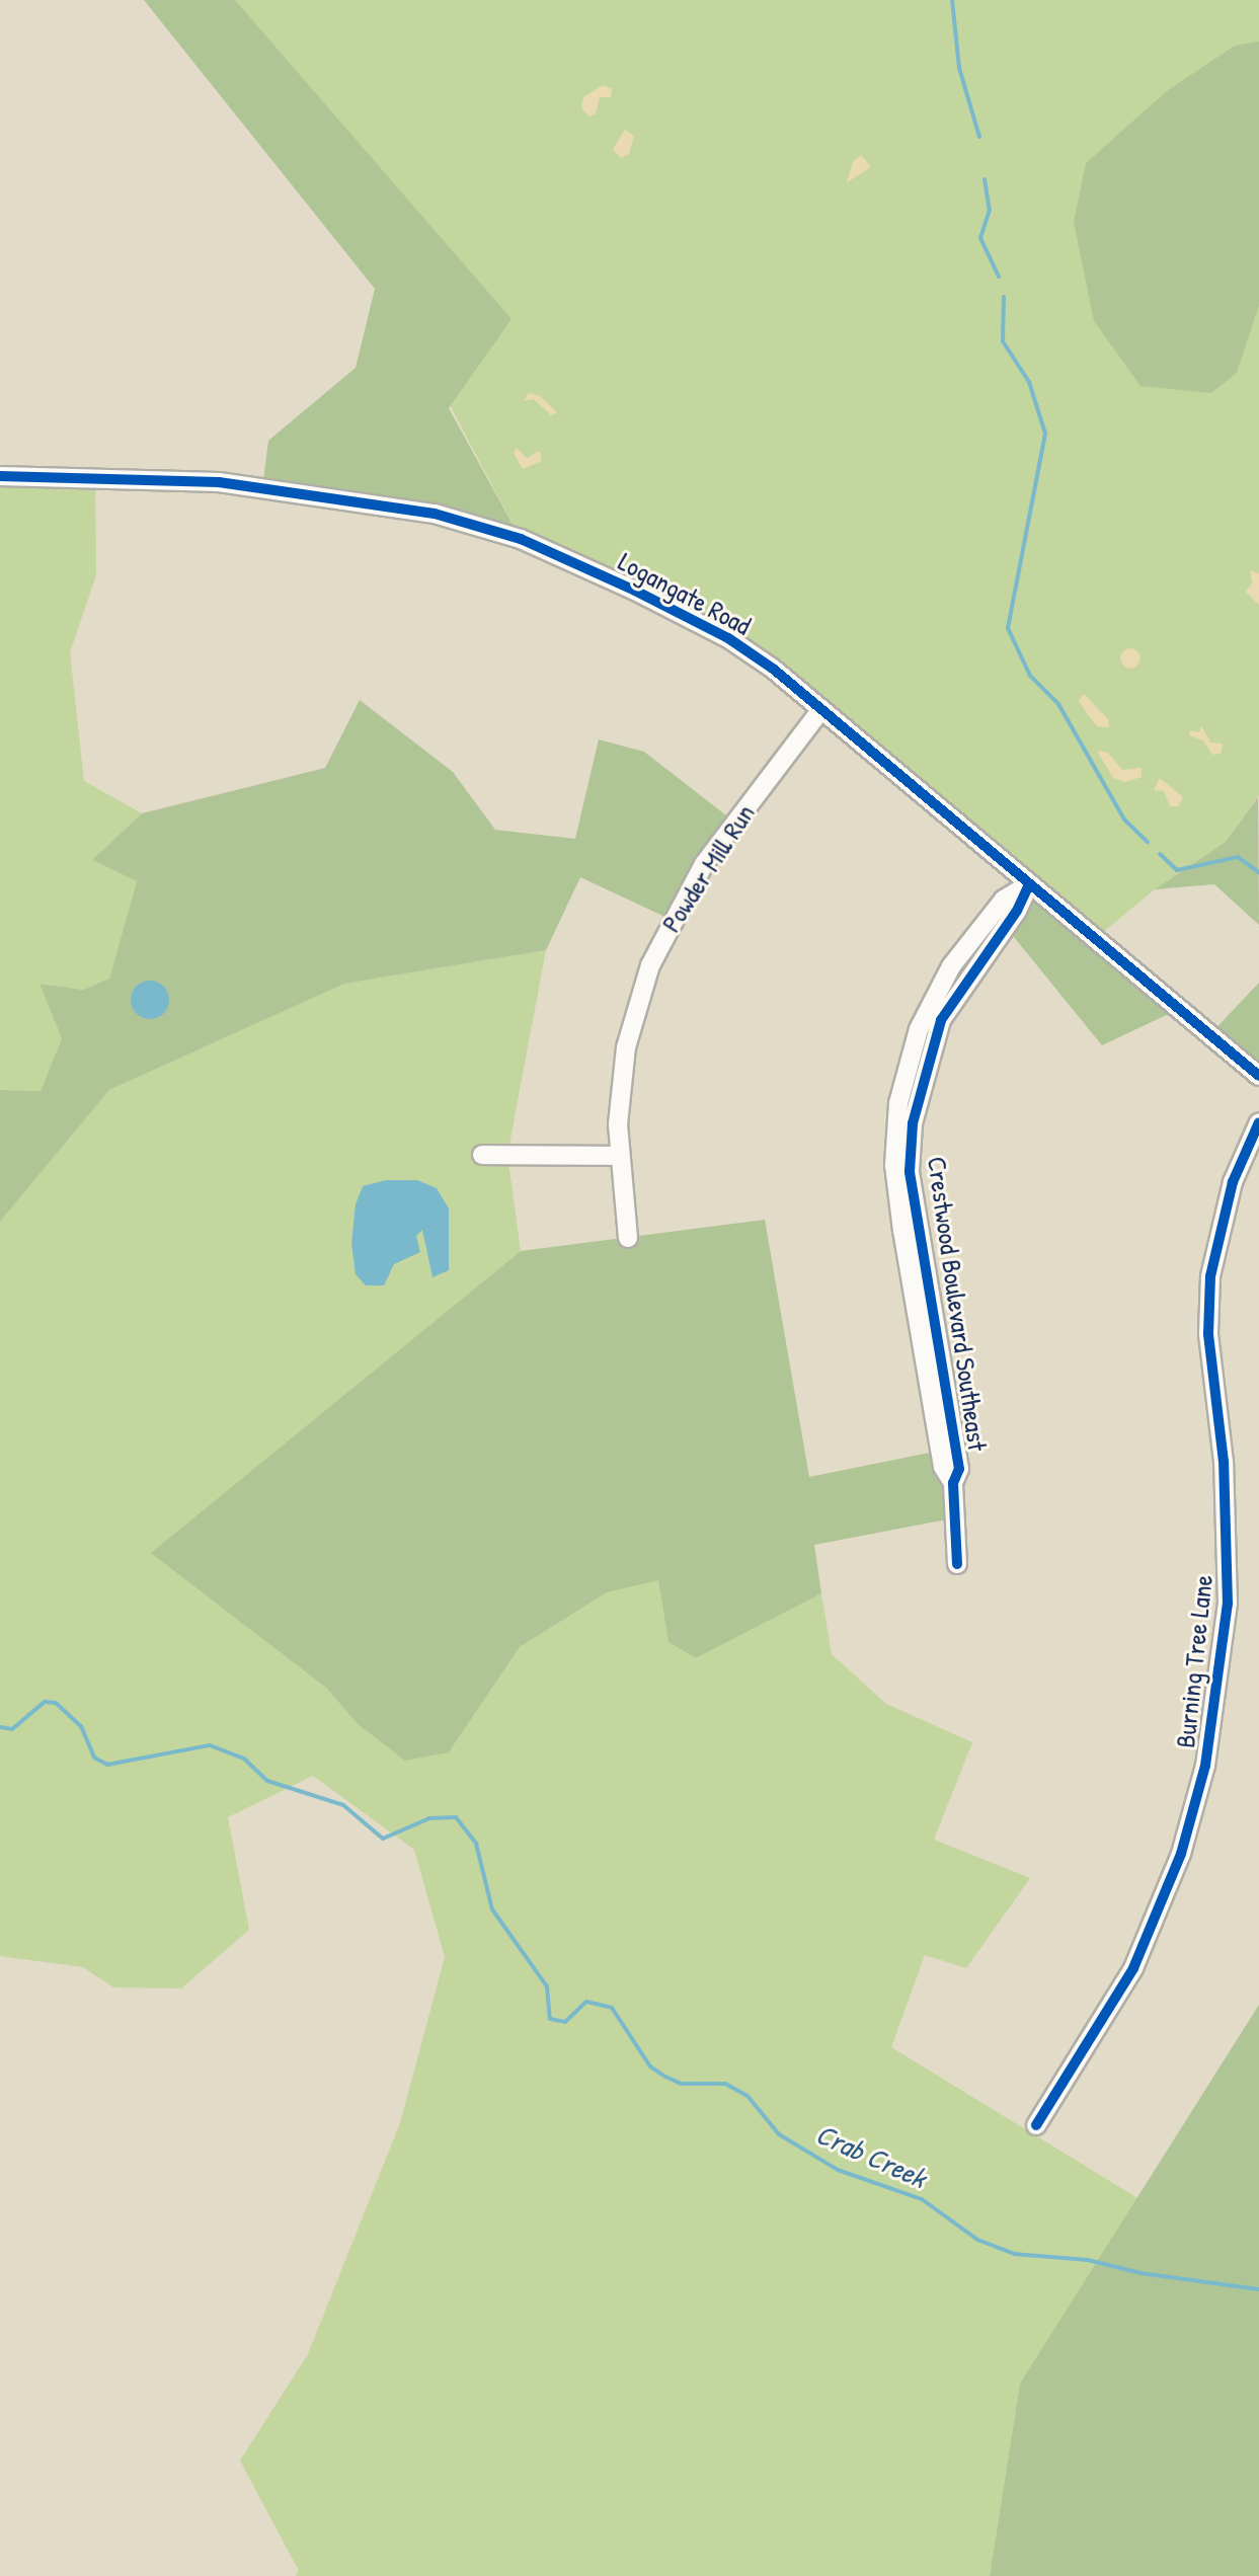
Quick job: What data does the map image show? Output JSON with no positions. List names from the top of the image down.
{
  "streets": {
    "street": [
      "Logangate Road",
      "Powder Mill Run",
      "Crestwood Boulevard Southeast",
      "Burning Tree Lane"
    ]
  },
  "crossings": [
    ["Logangate Road", "Powder Mill Run"],
    ["Logangate Road", "Crestwood Boulevard Southeast"]
  ],
  "water": ["Crab Creek"]
}
